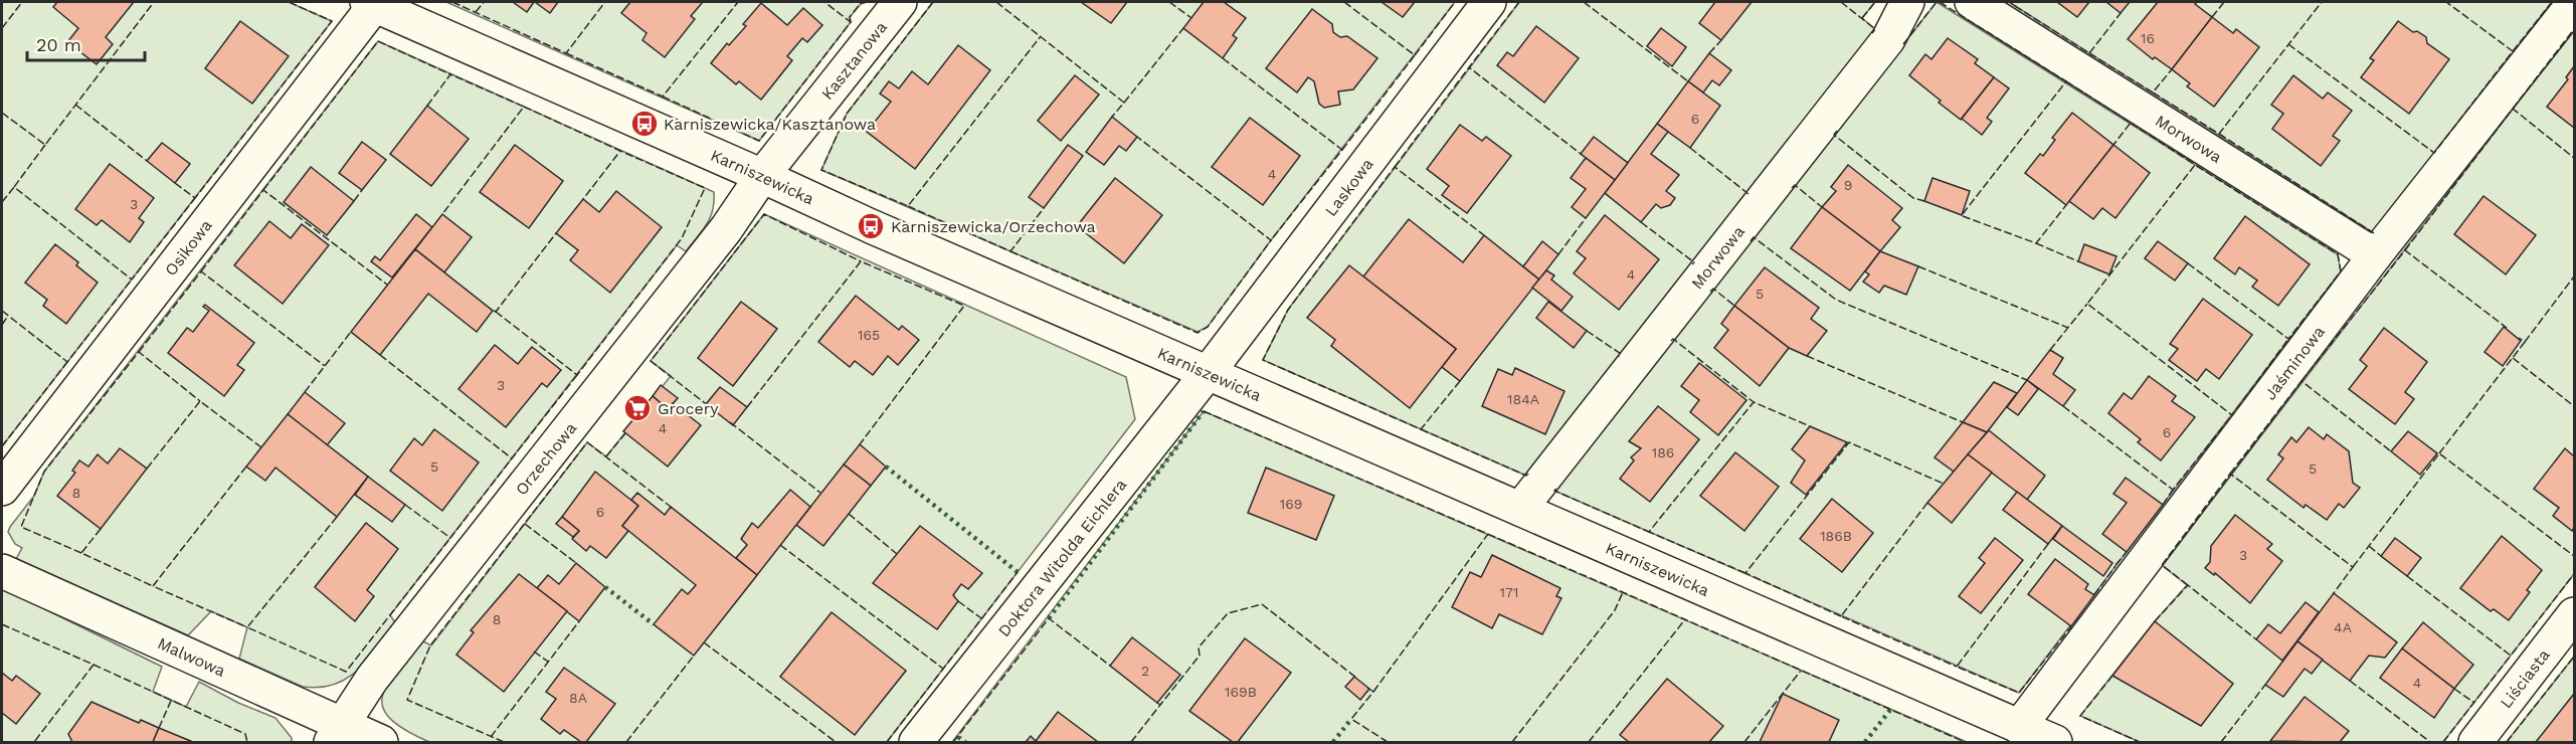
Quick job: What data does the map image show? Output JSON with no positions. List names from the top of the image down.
{
  "streets": {
    "street": [
      "Kasztanowa",
      "Morwowa",
      "Karniszewicka",
      "Laskowa",
      "Osikowa",
      "Jaśminowa",
      "Orzechowa",
      "Doktora Witolda Eichlera",
      "Malwowa",
      "Liściasta"
    ]
  },
  "crossings": [
    ["Kasztanowa", "Karniszewicka"],
    ["Kasztanowa", "Orzechowa"],
    ["Morwowa", "Karniszewicka"],
    ["Morwowa", "Jaśminowa"],
    ["Karniszewicka", "Laskowa"],
    ["Karniszewicka", "Osikowa"],
    ["Karniszewicka", "Jaśminowa"],
    ["Karniszewicka", "Orzechowa"],
    ["Karniszewicka", "Doktora Witolda Eichlera"],
    ["Laskowa", "Doktora Witolda Eichlera"],
    ["Orzechowa", "Malwowa"]
  ],
  "places": {
    "bus stop": ["Karniszewicka/Kasztanowa", "Karniszewicka/Orzechowa"],
    "supermarket": ["Grocery"]
  },
  "house_numbers": [
    "16",
    "6",
    "4",
    "9",
    "3",
    "4",
    "5",
    "165",
    "3",
    "184A",
    "4",
    "6",
    "186",
    "5",
    "5",
    "8",
    "169",
    "6",
    "186B",
    "3",
    "171",
    "8",
    "4A",
    "2",
    "4",
    "169B",
    "8A"
  ],
  "scale_bar": "20 m"
}
